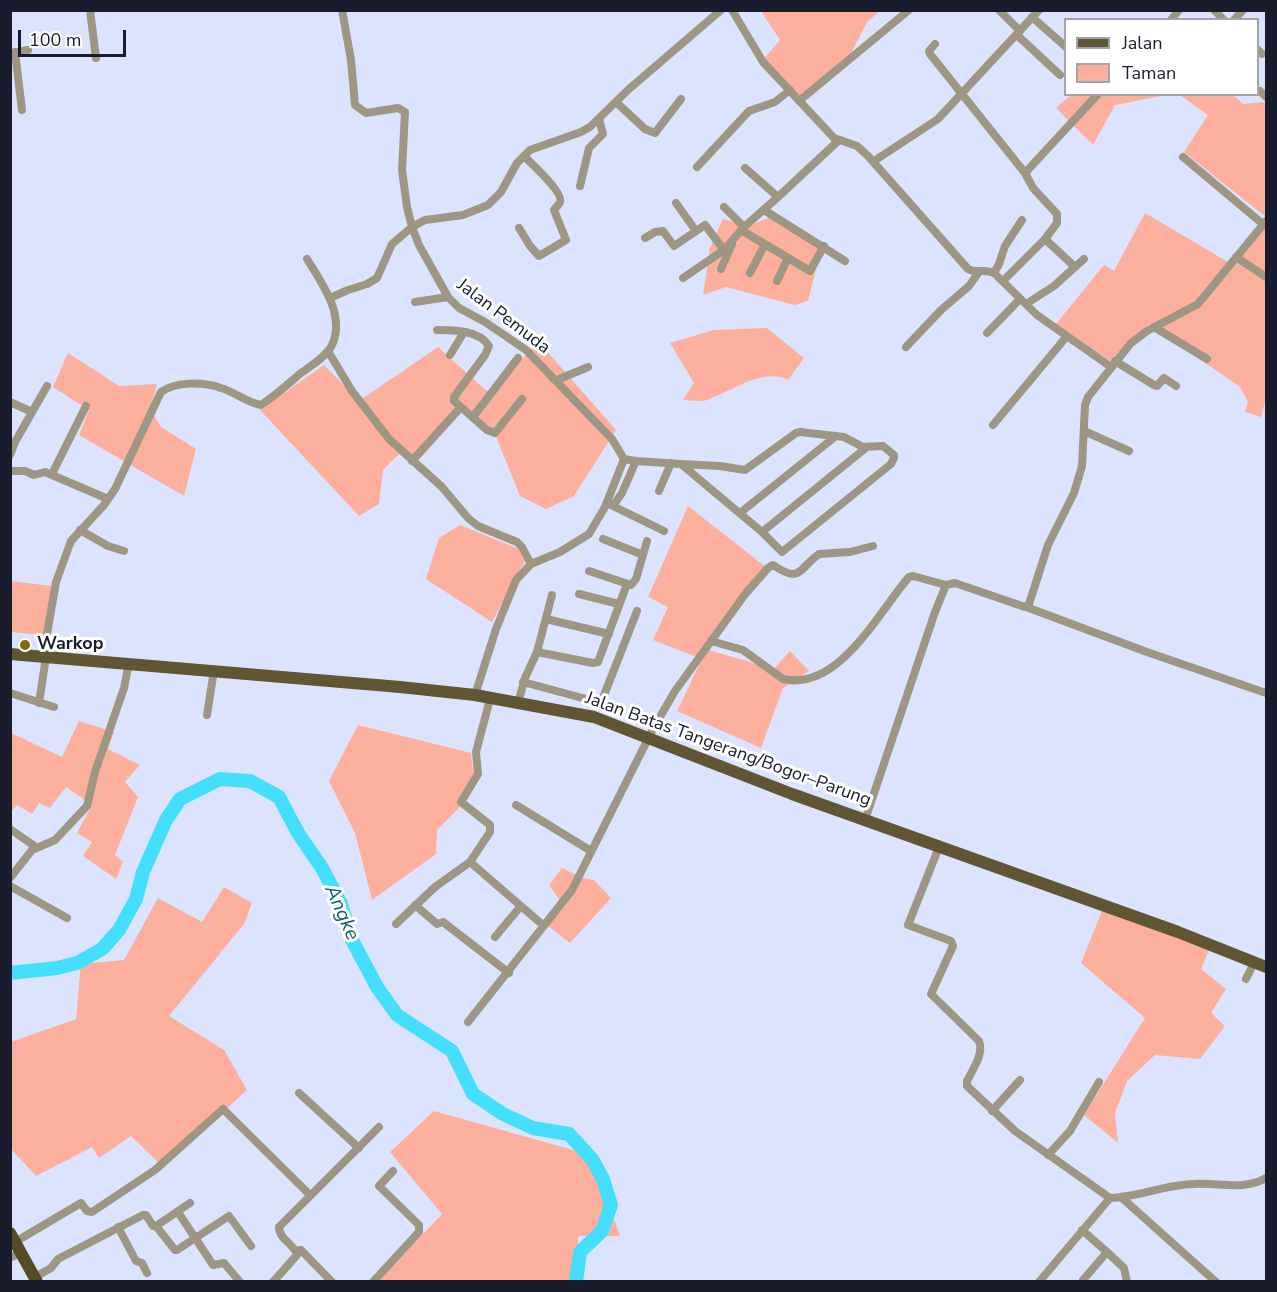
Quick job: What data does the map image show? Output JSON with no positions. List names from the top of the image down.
{
  "streets": {
    "main road": ["Jalan Batas Tangerang/Bogor–Parung"],
    "street": ["Jalan Pemuda"]
  },
  "water": ["Angke"],
  "places": ["Warkop"],
  "legend": ["Jalan", "Taman"],
  "scale_bar": "100 m"
}
